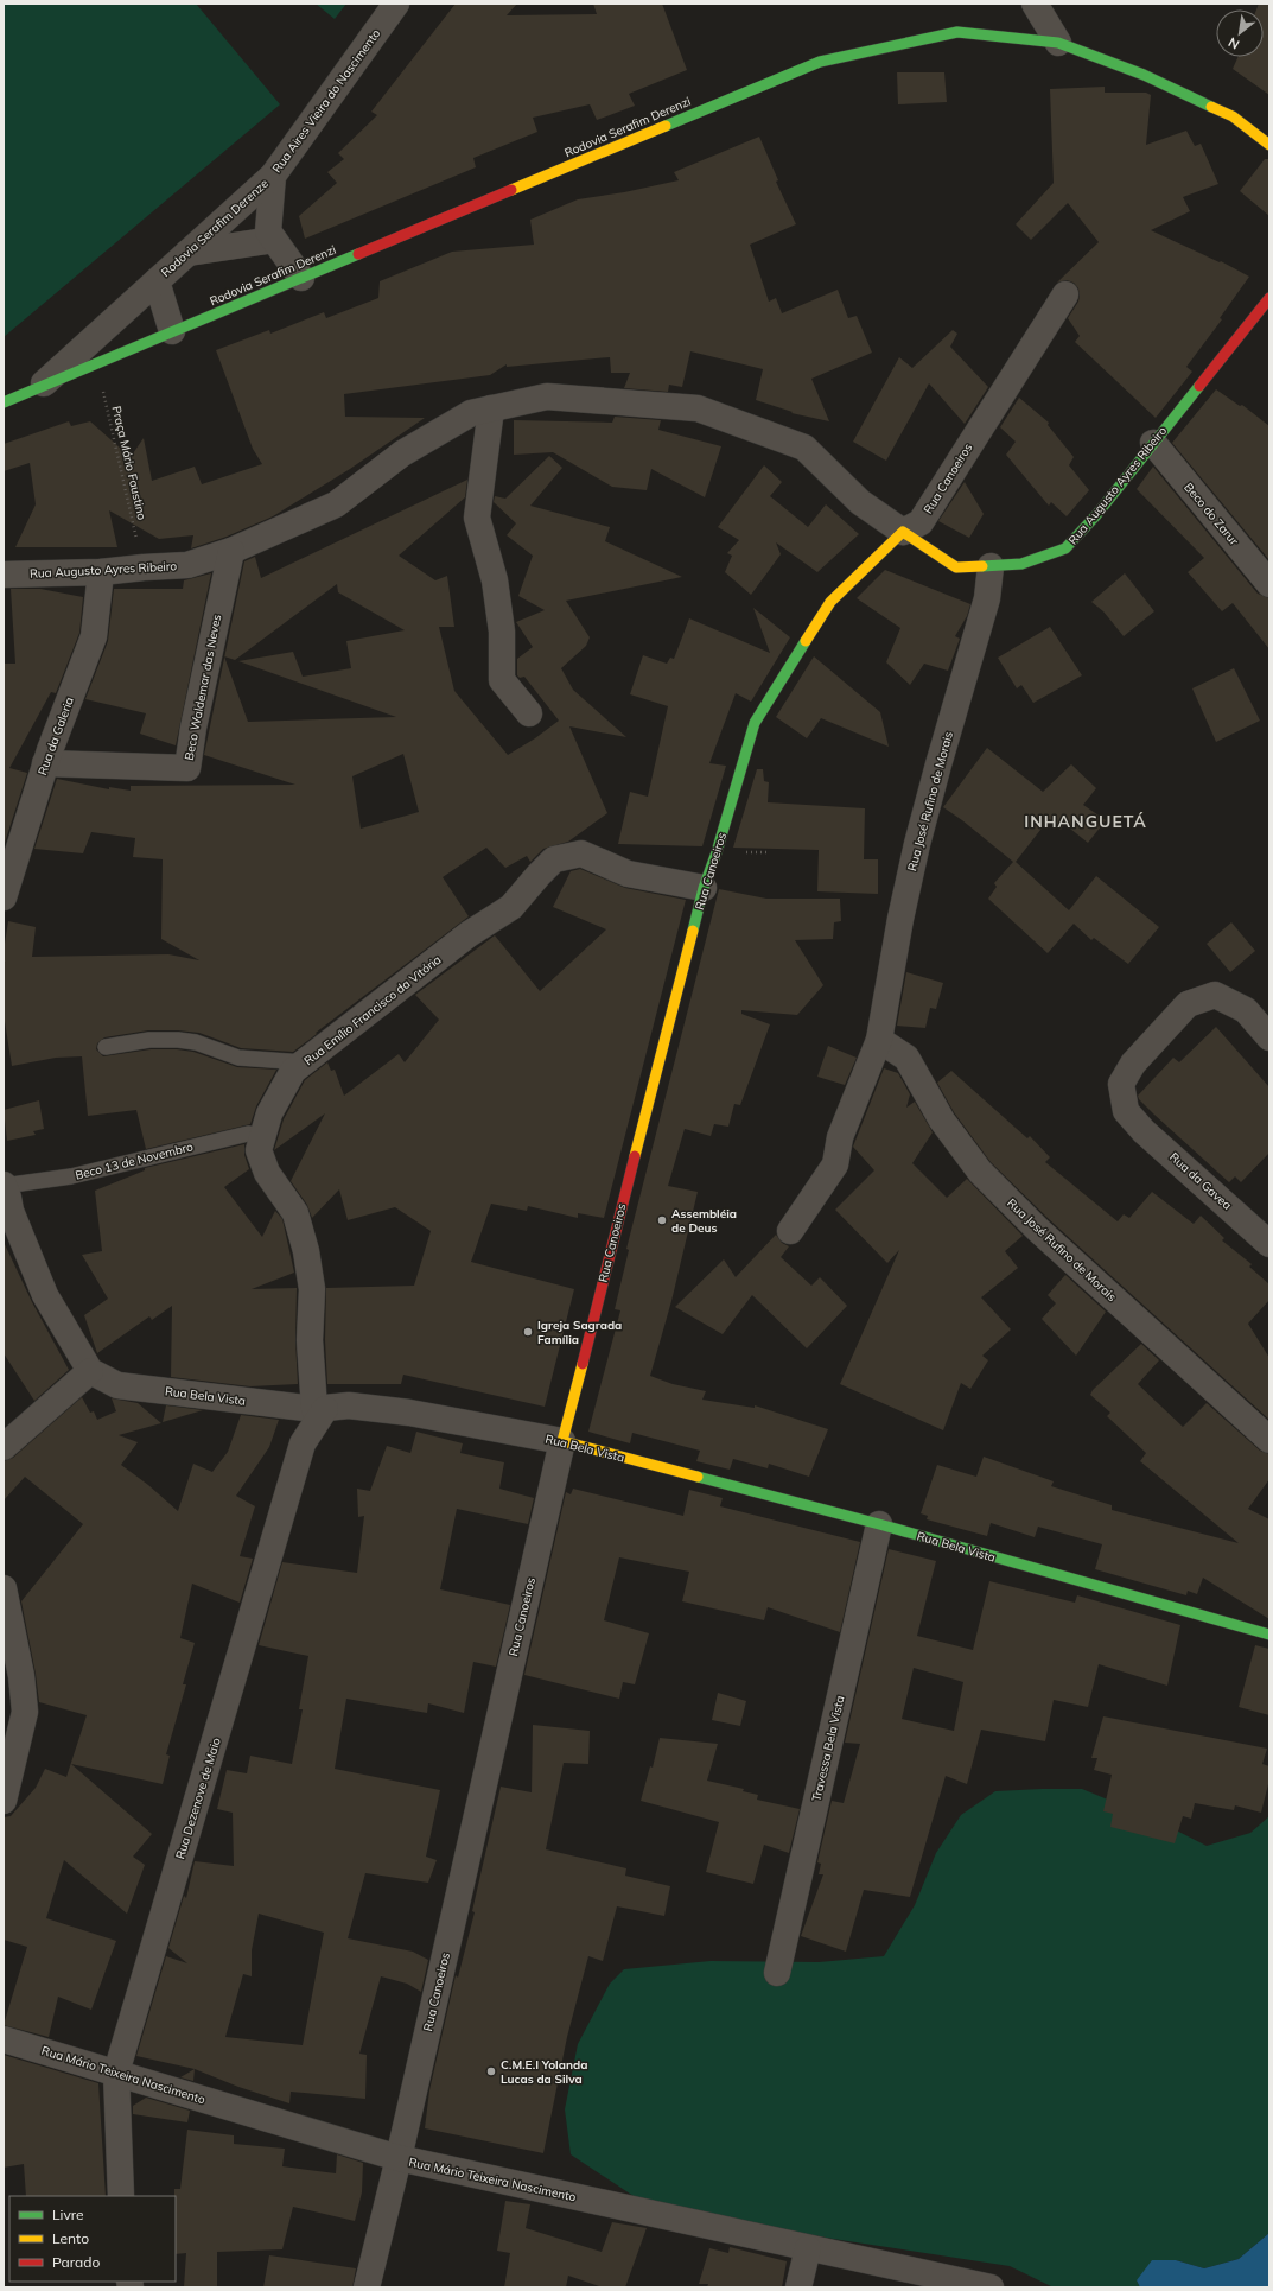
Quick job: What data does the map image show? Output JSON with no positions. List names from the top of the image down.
{
  "streets": {
    "street": [
      "Rua Aires Vieira do Nascimento",
      "Rodovia Serafim Derenzi",
      "Rodovia Serafim Derenze",
      "Rua Canoeiros",
      "Rua Augusto Ayres Ribeiro",
      "Beco do Zarur",
      "Beco Waldemar das Neves",
      "Rua da Galeria",
      "Rua José Rufino de Morais",
      "Rua Emílio Francisco da Vitória",
      "Rua da Gavea",
      "Rua Bela Vista",
      "Travessa Bela Vista",
      "Rua Dezenove de Maio",
      "Rua Mário Teixeira Nascimento"
    ],
    "lane": ["Beco 13 de Novembro"],
    "path": ["Praça Mário Faustino"]
  },
  "crossings": [
    ["Rua Aires Vieira do Nascimento", "Rodovia Serafim Derenzi"],
    ["Rua Aires Vieira do Nascimento", "Rodovia Serafim Derenze"],
    ["Rodovia Serafim Derenzi", "Rodovia Serafim Derenze"],
    ["Rodovia Serafim Derenzi", "Praça Mário Faustino"],
    ["Praça Mário Faustino", "Rua Augusto Ayres Ribeiro"],
    ["Rua Canoeiros", "Rua Augusto Ayres Ribeiro"],
    ["Rua Canoeiros", "Rua Emílio Francisco da Vitória"],
    ["Rua Canoeiros", "Rua Bela Vista"],
    ["Rua Canoeiros", "Rua Mário Teixeira Nascimento"],
    ["Rua Augusto Ayres Ribeiro", "Beco do Zarur"],
    ["Rua Augusto Ayres Ribeiro", "Beco Waldemar das Neves"],
    ["Rua Augusto Ayres Ribeiro", "Rua da Galeria"],
    ["Rua Augusto Ayres Ribeiro", "Rua José Rufino de Morais"],
    ["Beco Waldemar das Neves", "Rua da Galeria"],
    ["Rua Emílio Francisco da Vitória", "Beco 13 de Novembro"],
    ["Rua Emílio Francisco da Vitória", "Rua Bela Vista"],
    ["Rua Emílio Francisco da Vitória", "Rua Dezenove de Maio"],
    ["Rua Bela Vista", "Travessa Bela Vista"],
    ["Rua Bela Vista", "Rua Dezenove de Maio"],
    ["Rua Dezenove de Maio", "Rua Mário Teixeira Nascimento"]
  ],
  "districts": ["INHANGUETÁ"],
  "places": ["Assembléia de Deus", "Igreja Sagrada Família", "C.M.E.I Yolanda Lucas da Silva"],
  "legend": ["Livre", "Lento", "Parado"],
  "north": "bottom left"
}
